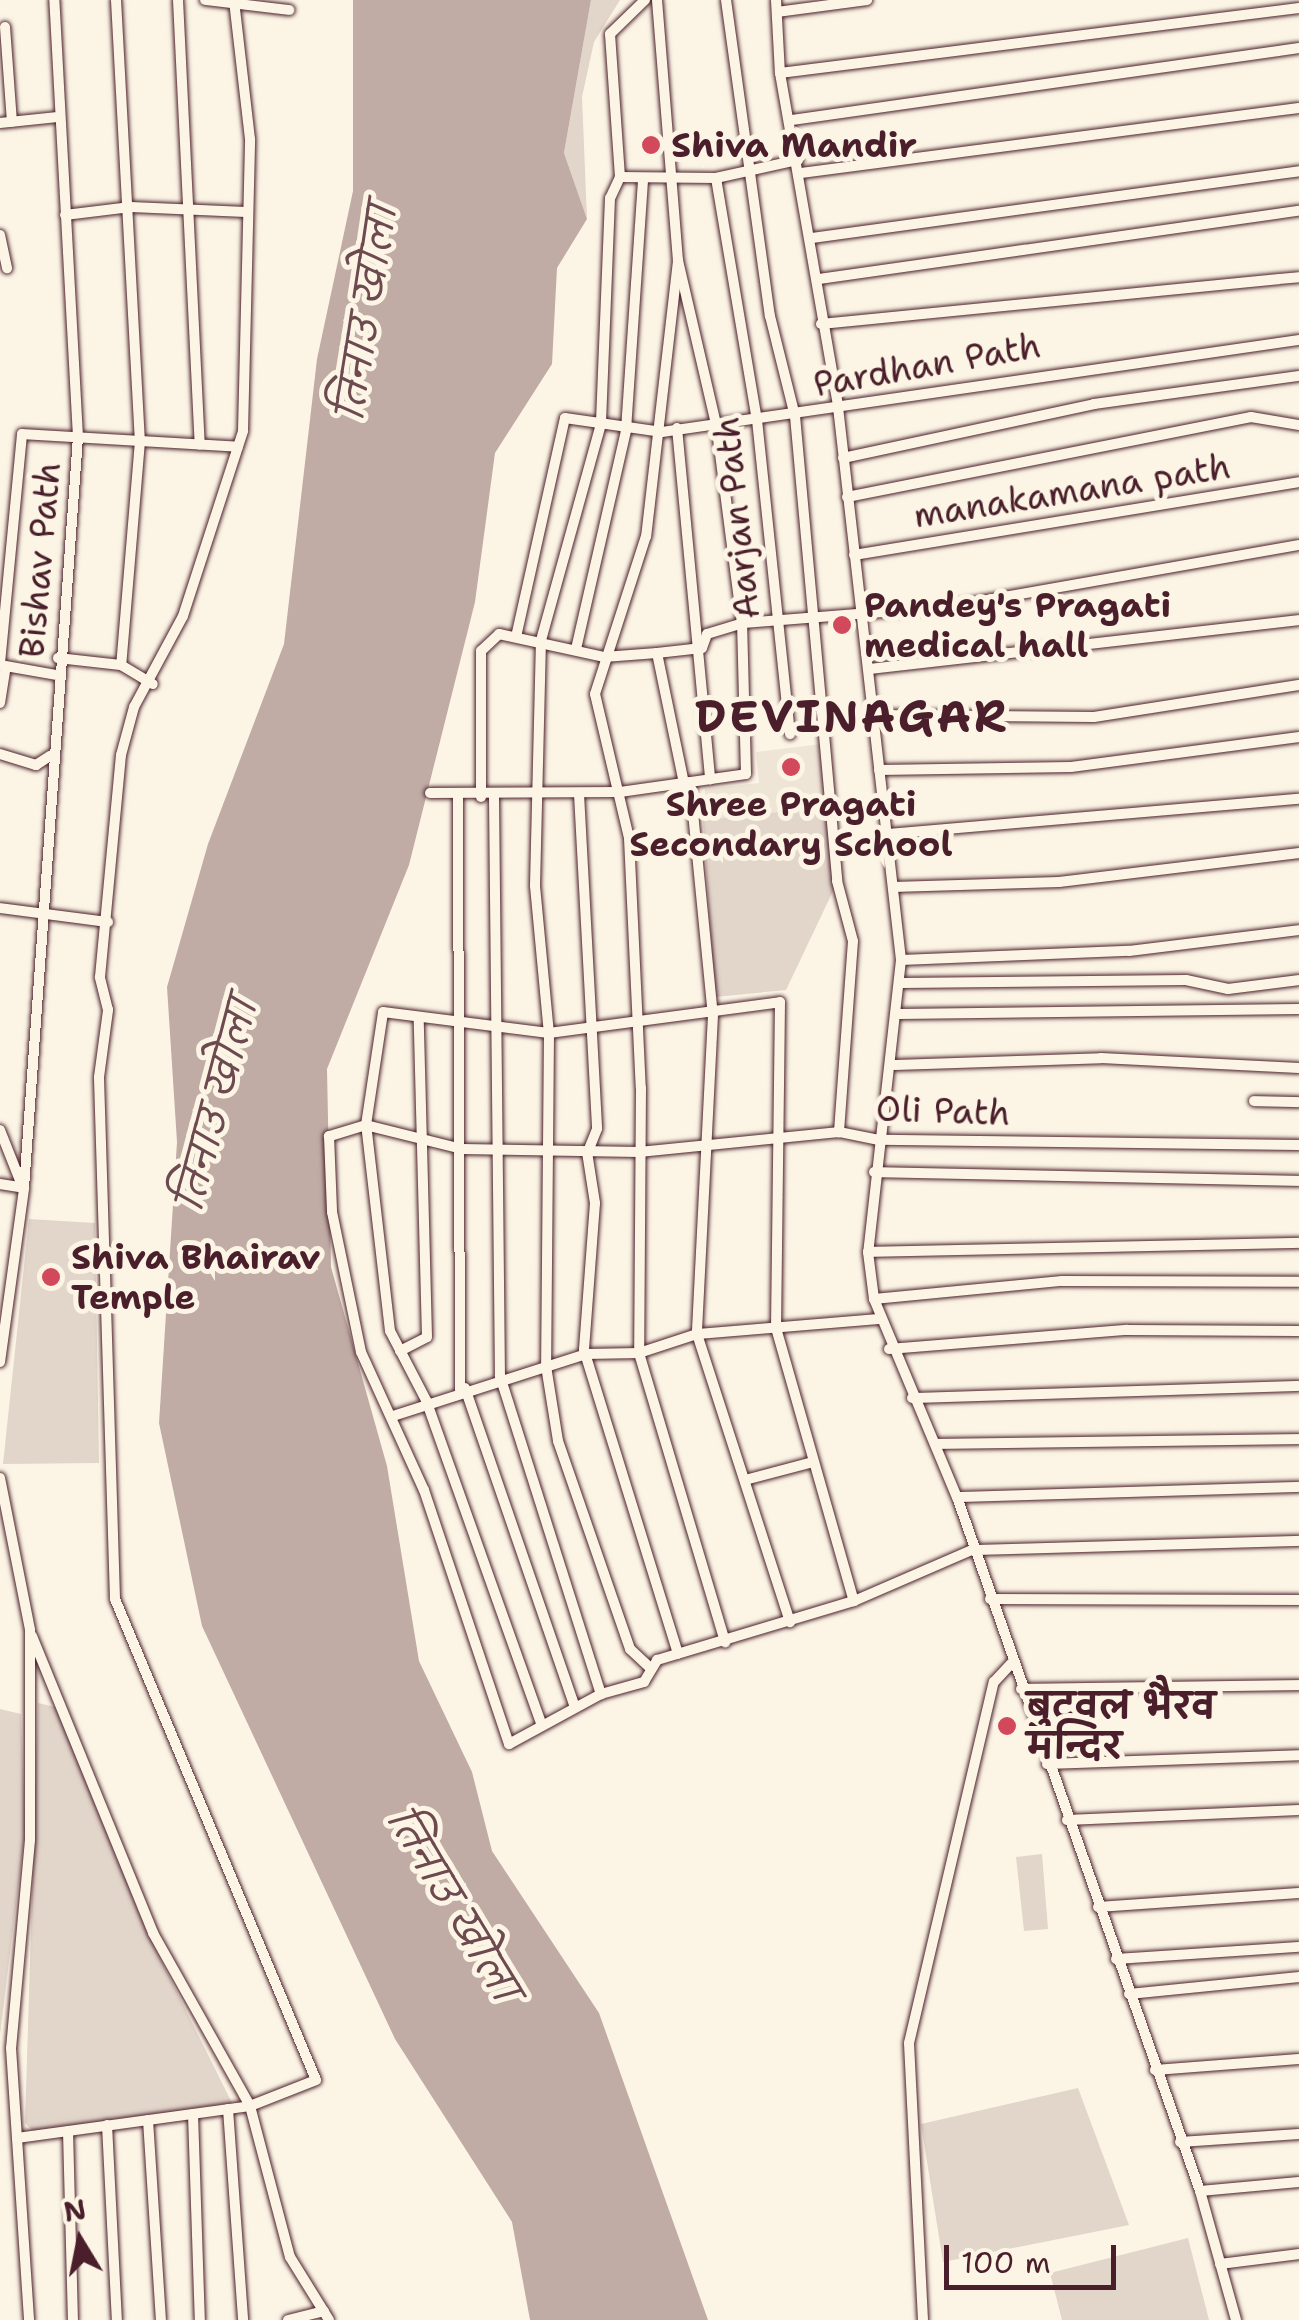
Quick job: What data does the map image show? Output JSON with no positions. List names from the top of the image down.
{
  "streets": {
    "street": [
      "Pardhan Path",
      "manakamana path",
      "Aarjan Path",
      "Bishav Path",
      "Oli Path"
    ]
  },
  "crossings": [
    ["Pardhan Path", "Aarjan Path"]
  ],
  "districts": ["DEVINAGAR"],
  "water": ["तिनाउ खोला"],
  "places": [
    "Shiva Mandir",
    "Pandey's Pragati medical hall",
    "Shree Pragati Secondary School",
    "Shiva Bhairav Temple",
    "बुटवल भैरव मन्दिर"
  ],
  "scale_bar": "100 m",
  "north": "top"
}
